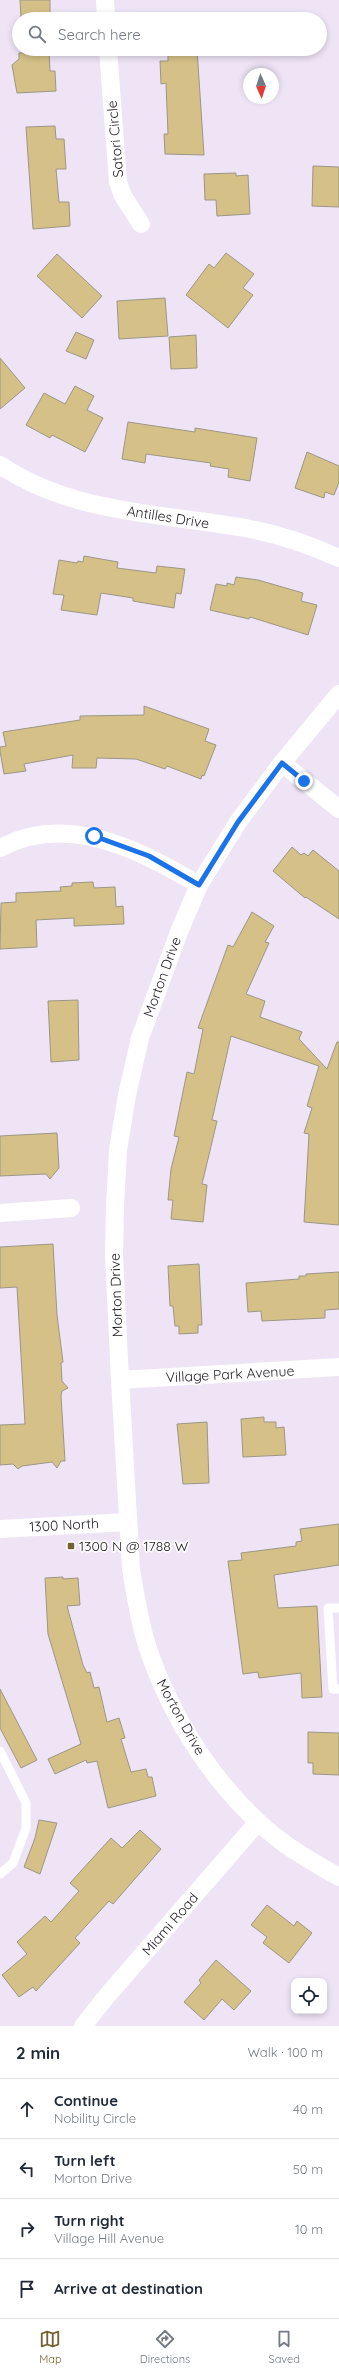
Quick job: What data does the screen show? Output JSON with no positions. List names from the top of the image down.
{
  "streets": {
    "street": [
      "Satori Circle",
      "Antilles Drive",
      "Morton Drive",
      "Village Park Avenue",
      "1300 North",
      "Miami Road"
    ]
  },
  "crossings": [
    ["Morton Drive", "Village Park Avenue"],
    ["Morton Drive", "1300 North"],
    ["Morton Drive", "Miami Road"]
  ],
  "places": {
    "transit": ["1300 N @ 1788 W"]
  },
  "north": "bottom",
  "page": {
    "search": "Search here",
    "heading": ["2 min", "Walk · 100 m"],
    "list": [
      ["Continue", "Nobility Circle", "40 m"],
      ["Turn left", "Morton Drive", "50 m"],
      ["Turn right", "Village Hill Avenue", "10 m"],
      "Arrive at destination"
    ],
    "nav": ["Map", "Directions", "Saved"]
  }
}
